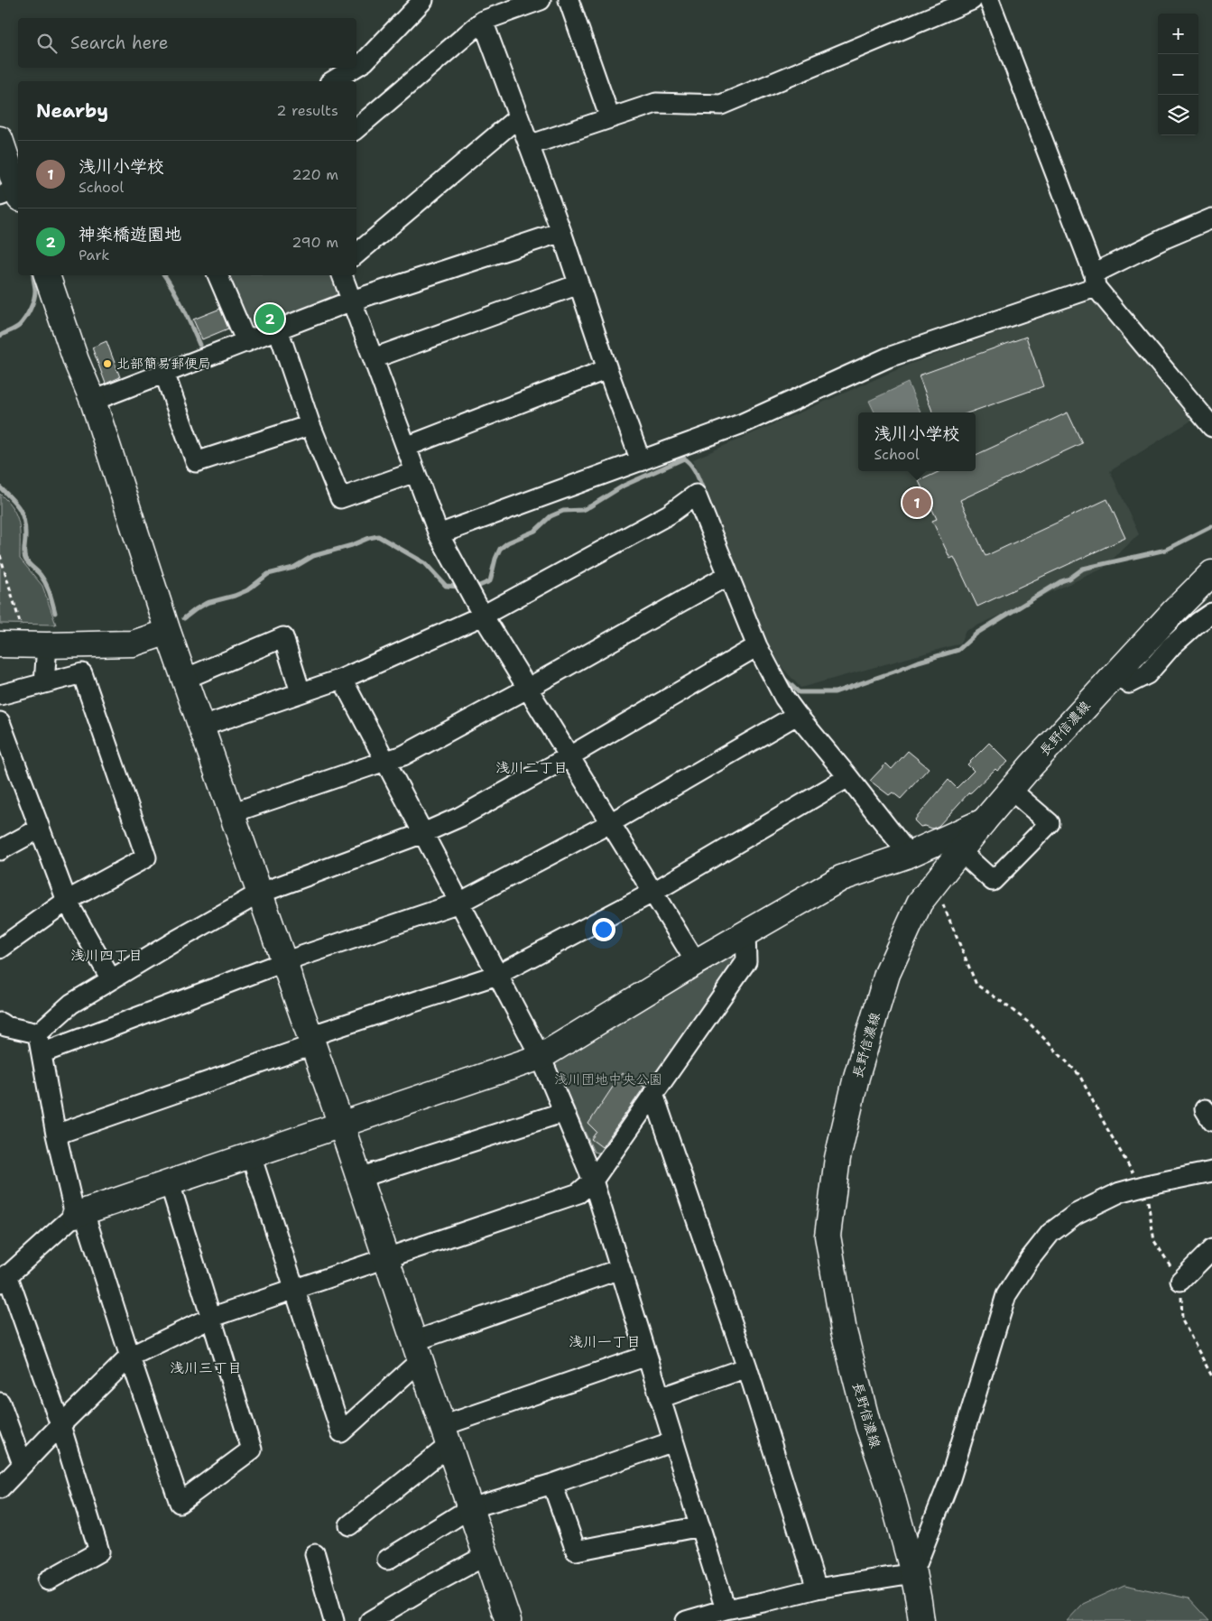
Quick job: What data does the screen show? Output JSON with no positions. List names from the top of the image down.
{
  "streets": {
    "street": ["長野信濃線"]
  },
  "districts": [
    "浅川二丁目",
    "浅川四丁目",
    "浅川一丁目",
    "浅川三丁目"
  ],
  "parks": ["浅川団地中央公園"],
  "places": ["北部簡易郵便局"],
  "page": {
    "map_buttons": ["+", "−"],
    "search": "Search here",
    "heading": ["Nearby", "2 results"],
    "list": [
      {
        "mark": "1",
        "name": "浅川小学校",
        "note": "School",
        "value": "220 m"
      },
      {
        "mark": "2",
        "name": "神楽橋遊園地",
        "note": "Park",
        "value": "290 m"
      }
    ],
    "pins": ["2", "1"],
    "popup": ["浅川小学校", "School"]
  }
}
